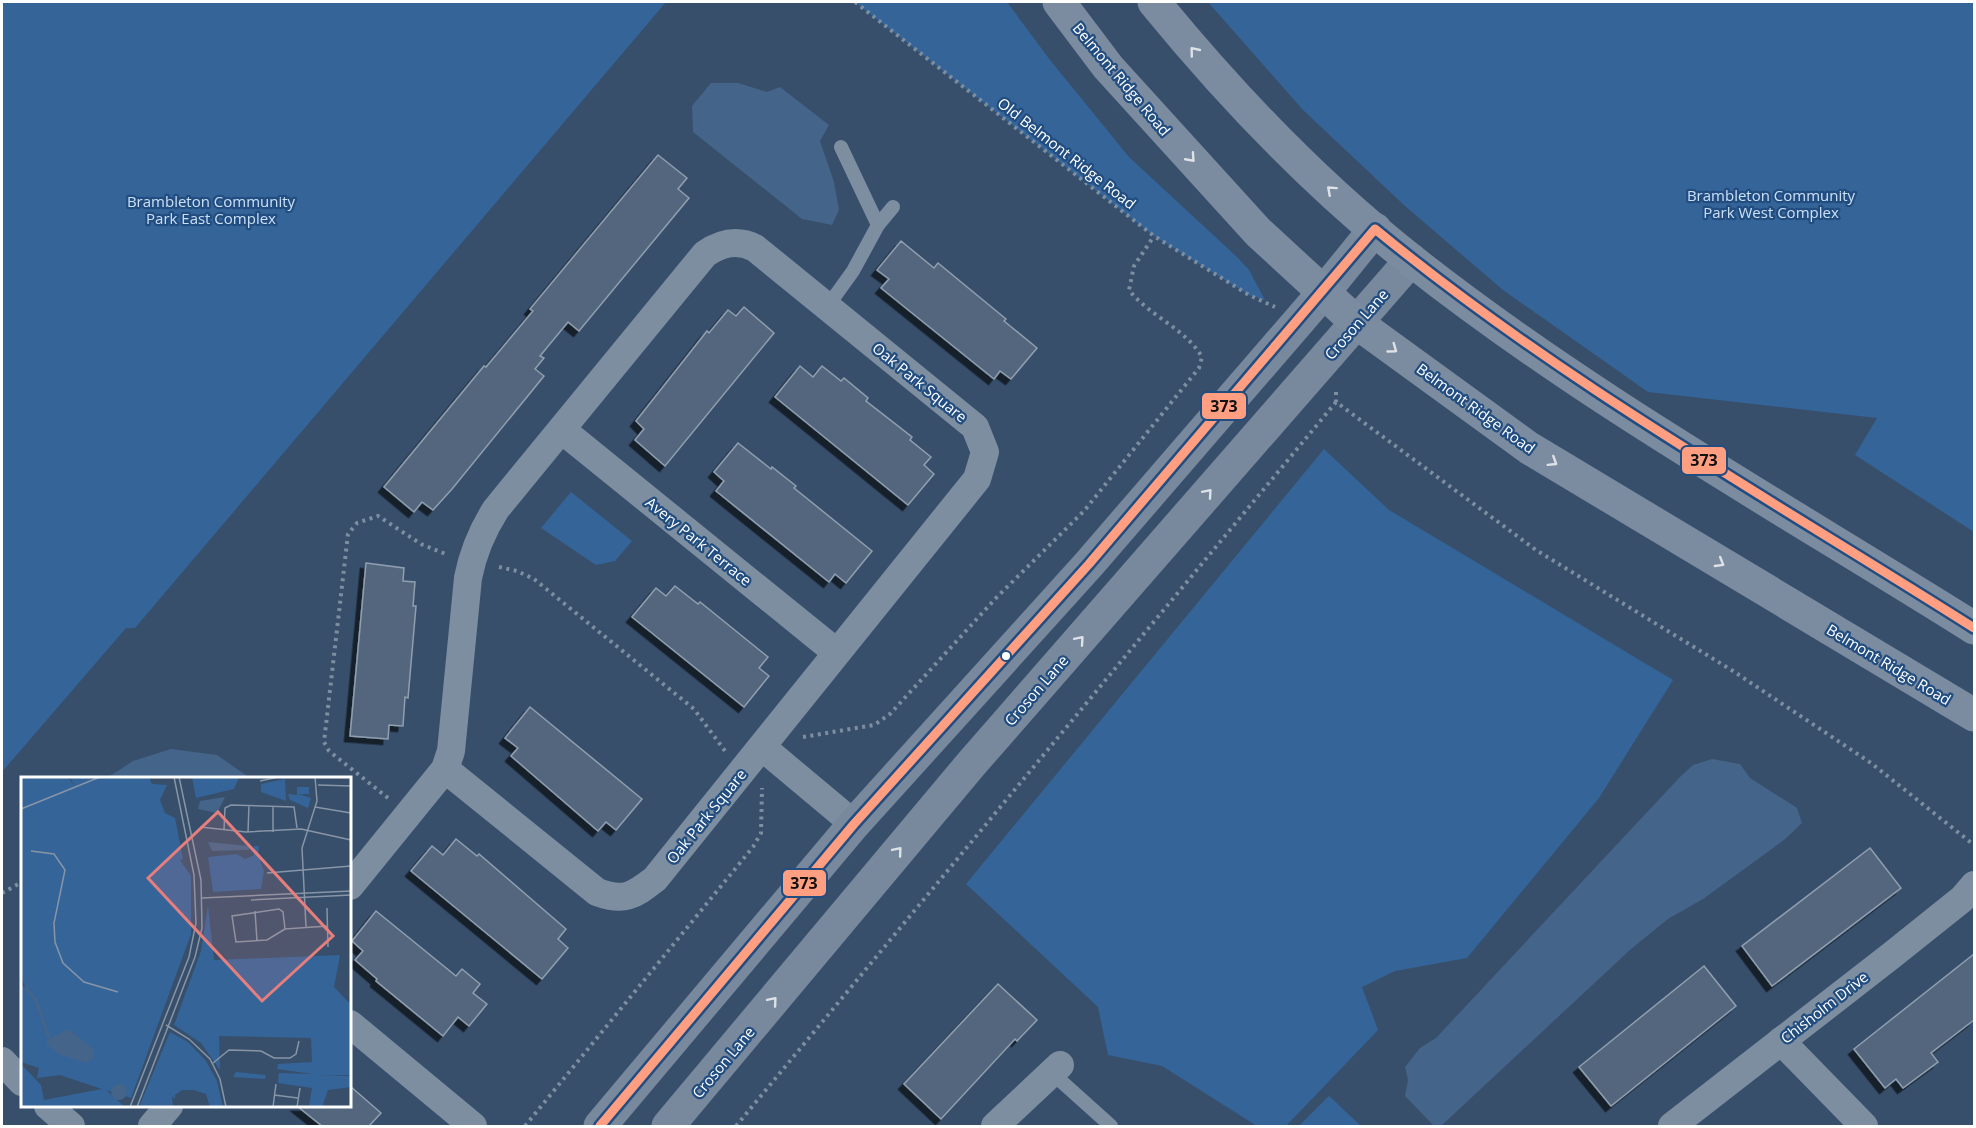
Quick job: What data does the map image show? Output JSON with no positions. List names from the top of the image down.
{
  "streets": {
    "main road": ["Belmont Ridge Road", "Croson Lane"],
    "street": ["Oak Park Square", "Avery Park Terrace", "Chisholm Drive"],
    "path": ["Old Belmont Ridge Road"]
  },
  "crossings": [
    ["Belmont Ridge Road", "Croson Lane"],
    ["Oak Park Square", "Avery Park Terrace"]
  ],
  "parks": ["Brambleton Community Park West Complex", "Brambleton Community Park East Complex"],
  "lines": ["transit line 373"]
}
